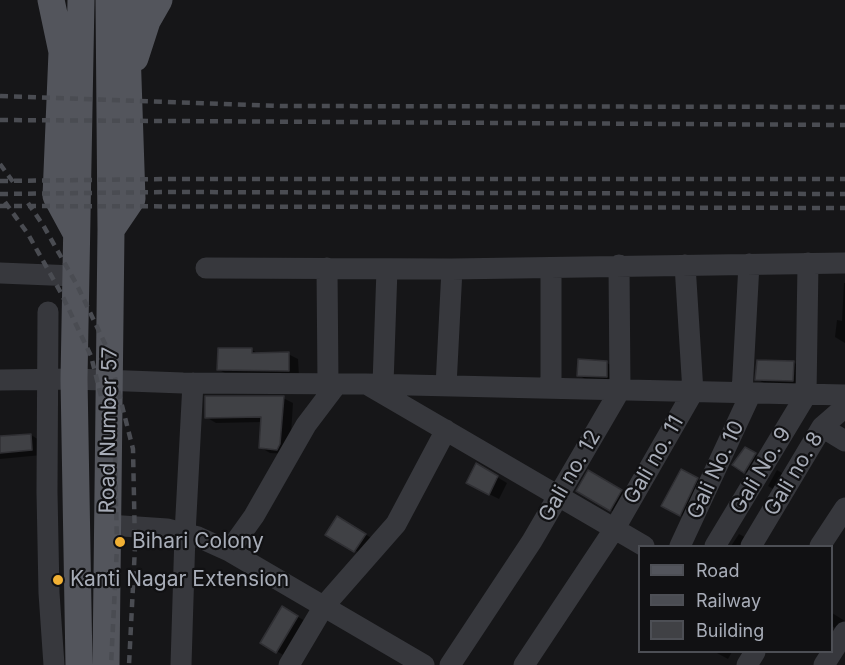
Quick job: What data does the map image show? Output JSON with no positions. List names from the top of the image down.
{
  "streets": {
    "main road": ["Road Number 57"],
    "street": [
      "Gali no. 11",
      "Gali No. 10",
      "Gali No. 9",
      "Gali no. 8",
      "Gali no. 12"
    ]
  },
  "places": ["Bihari Colony", "Kanti Nagar Extension"],
  "legend": ["Road", "Railway", "Building"]
}
